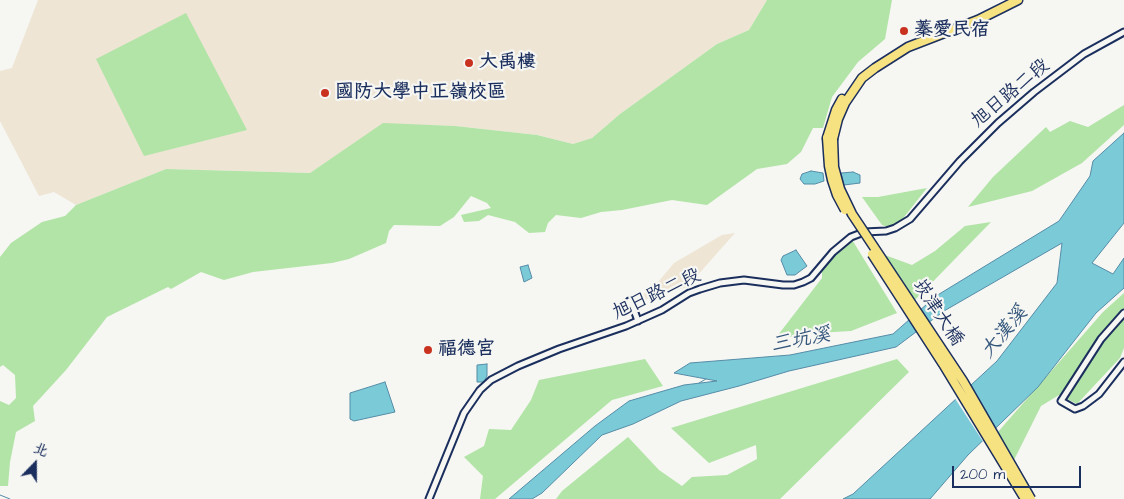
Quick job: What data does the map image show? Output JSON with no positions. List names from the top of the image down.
{
  "streets": {
    "main road": ["崁津大橋"],
    "street": ["旭日路二段"]
  },
  "water": ["大漢溪", "三坑溪"],
  "places": [
    "蓁愛民宿",
    "大禹樓",
    "國防大學中正嶺校區",
    "福德宮"
  ],
  "scale_bar": "200 m",
  "north": "top"
}
